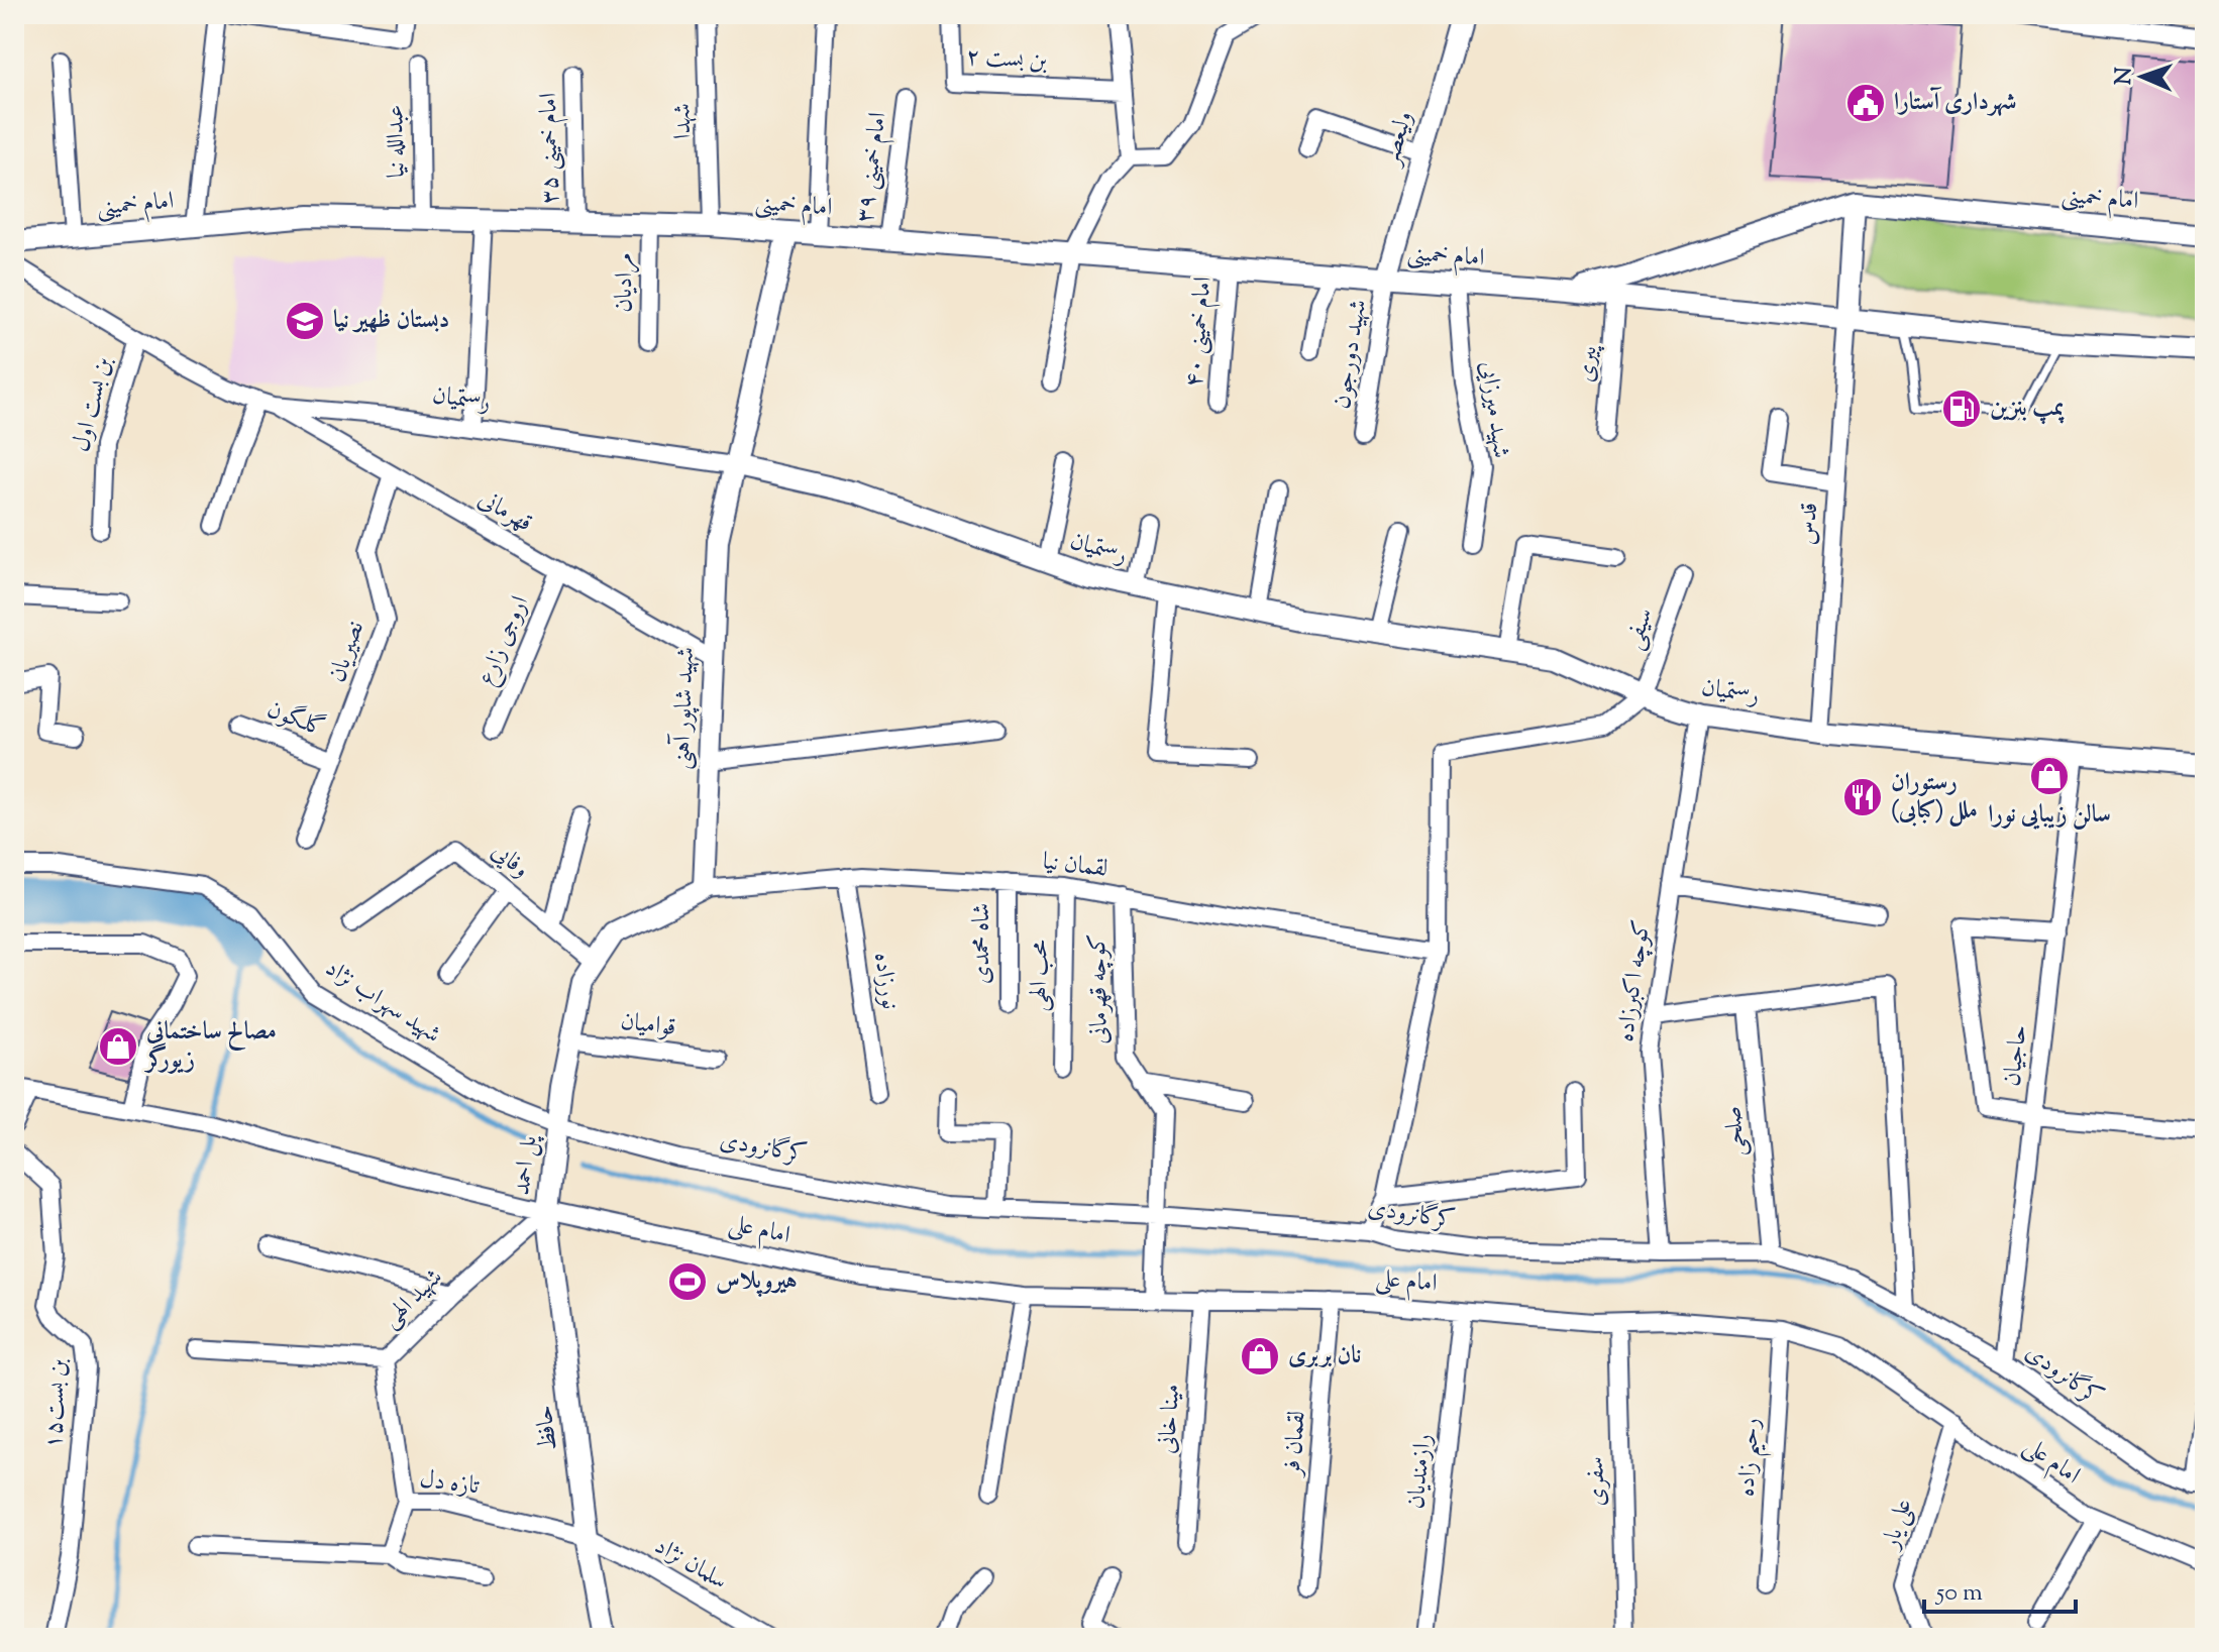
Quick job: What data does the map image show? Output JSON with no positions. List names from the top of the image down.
{
  "streets": {
    "street": [
      "بن بست ۲",
      "شهدا",
      "ولیعصر",
      "عبدالله نیا",
      "امام خمینی ۳۵",
      "امام خمینی ۳۹",
      "امام خمینی",
      "مرادیان",
      "امام خمینی ۴۰",
      "شهید دورجون",
      "پیری",
      "رستمیان",
      "بن بست اول",
      "شهید میرزایی",
      "قهرمانی",
      "قدس",
      "سیفی",
      "اروجی زارع",
      "نصیریان",
      "شهید شاپور آهنی",
      "گلگون",
      "وفایی",
      "لقمان نیا",
      "شاه محمدی",
      "محب الهی",
      "نورزاده",
      "کوچه اکبرزاده",
      "کوچه قهرمانی",
      "شهید سهراب نژاد",
      "قوامیان",
      "حاجیان",
      "صلحی",
      "کرگانرودی",
      "پل احمد",
      "امام علی",
      "شهید الهی",
      "بن بست۱۵",
      "مینا خانی",
      "حافظ",
      "لقمان فر",
      "رحیم زاده",
      "رازمندیان",
      "سفری",
      "تازه دل",
      "علی یار",
      "سلمان نژاد"
    ]
  },
  "crossings": [
    ["شهدا", "امام خمینی"],
    ["ولیعصر", "امام خمینی"],
    ["ولیعصر", "شهید دورجون"],
    ["عبدالله نیا", "امام خمینی"],
    ["امام خمینی ۳۵", "امام خمینی"],
    ["امام خمینی ۳۹", "امام خمینی"],
    ["امام خمینی", "مرادیان"],
    ["امام خمینی", "امام خمینی ۴۰"],
    ["امام خمینی", "شهید دورجون"],
    ["امام خمینی", "پیری"],
    ["امام خمینی", "شهید میرزایی"],
    ["امام خمینی", "قدس"],
    ["امام خمینی", "شهید شاپور آهنی"],
    ["رستمیان", "بن بست اول"],
    ["رستمیان", "قهرمانی"],
    ["رستمیان", "قدس"],
    ["رستمیان", "سیفی"],
    ["رستمیان", "شهید شاپور آهنی"],
    ["رستمیان", "کوچه اکبرزاده"],
    ["رستمیان", "حاجیان"],
    ["قهرمانی", "اروجی زارع"],
    ["قهرمانی", "نصیریان"],
    ["قهرمانی", "شهید شاپور آهنی"],
    ["نصیریان", "گلگون"],
    ["شهید شاپور آهنی", "لقمان نیا"],
    ["لقمان نیا", "شاه محمدی"],
    ["لقمان نیا", "محب الهی"],
    ["لقمان نیا", "نورزاده"],
    ["لقمان نیا", "کوچه قهرمانی"],
    ["کوچه اکبرزاده", "کرگانرودی"],
    ["کوچه قهرمانی", "کرگانرودی"],
    ["کوچه قهرمانی", "امام علی"],
    ["شهید سهراب نژاد", "کرگانرودی"],
    ["شهید سهراب نژاد", "پل احمد"],
    ["حاجیان", "کرگانرودی"],
    ["صلحی", "کرگانرودی"],
    ["کرگانرودی", "پل احمد"],
    ["پل احمد", "امام علی"],
    ["پل احمد", "شهید الهی"],
    ["پل احمد", "حافظ"],
    ["امام علی", "شهید الهی"],
    ["امام علی", "مینا خانی"],
    ["امام علی", "حافظ"],
    ["امام علی", "لقمان فر"],
    ["امام علی", "رحیم زاده"],
    ["امام علی", "رازمندیان"],
    ["امام علی", "سفری"],
    ["امام علی", "علی یار"],
    ["شهید الهی", "حافظ"],
    ["شهید الهی", "تازه دل"],
    ["حافظ", "تازه دل"],
    ["حافظ", "سلمان نژاد"],
    ["تازه دل", "سلمان نژاد"]
  ],
  "places": {
    "public building": ["شهرداری آستارا"],
    "school or university": ["دبستان ظهیر نیا"],
    "fuel station": ["پمپ بنزین"],
    "shop": ["سالن زیبایی نورا", "مصالح ساختمانی زیورگر", "نان بربری"],
    "restaurant": ["رستوران ملل (کبابی)"],
    "sports": ["هیروپلاس"]
  },
  "scale_bar": "50 m",
  "north": "left"
}
